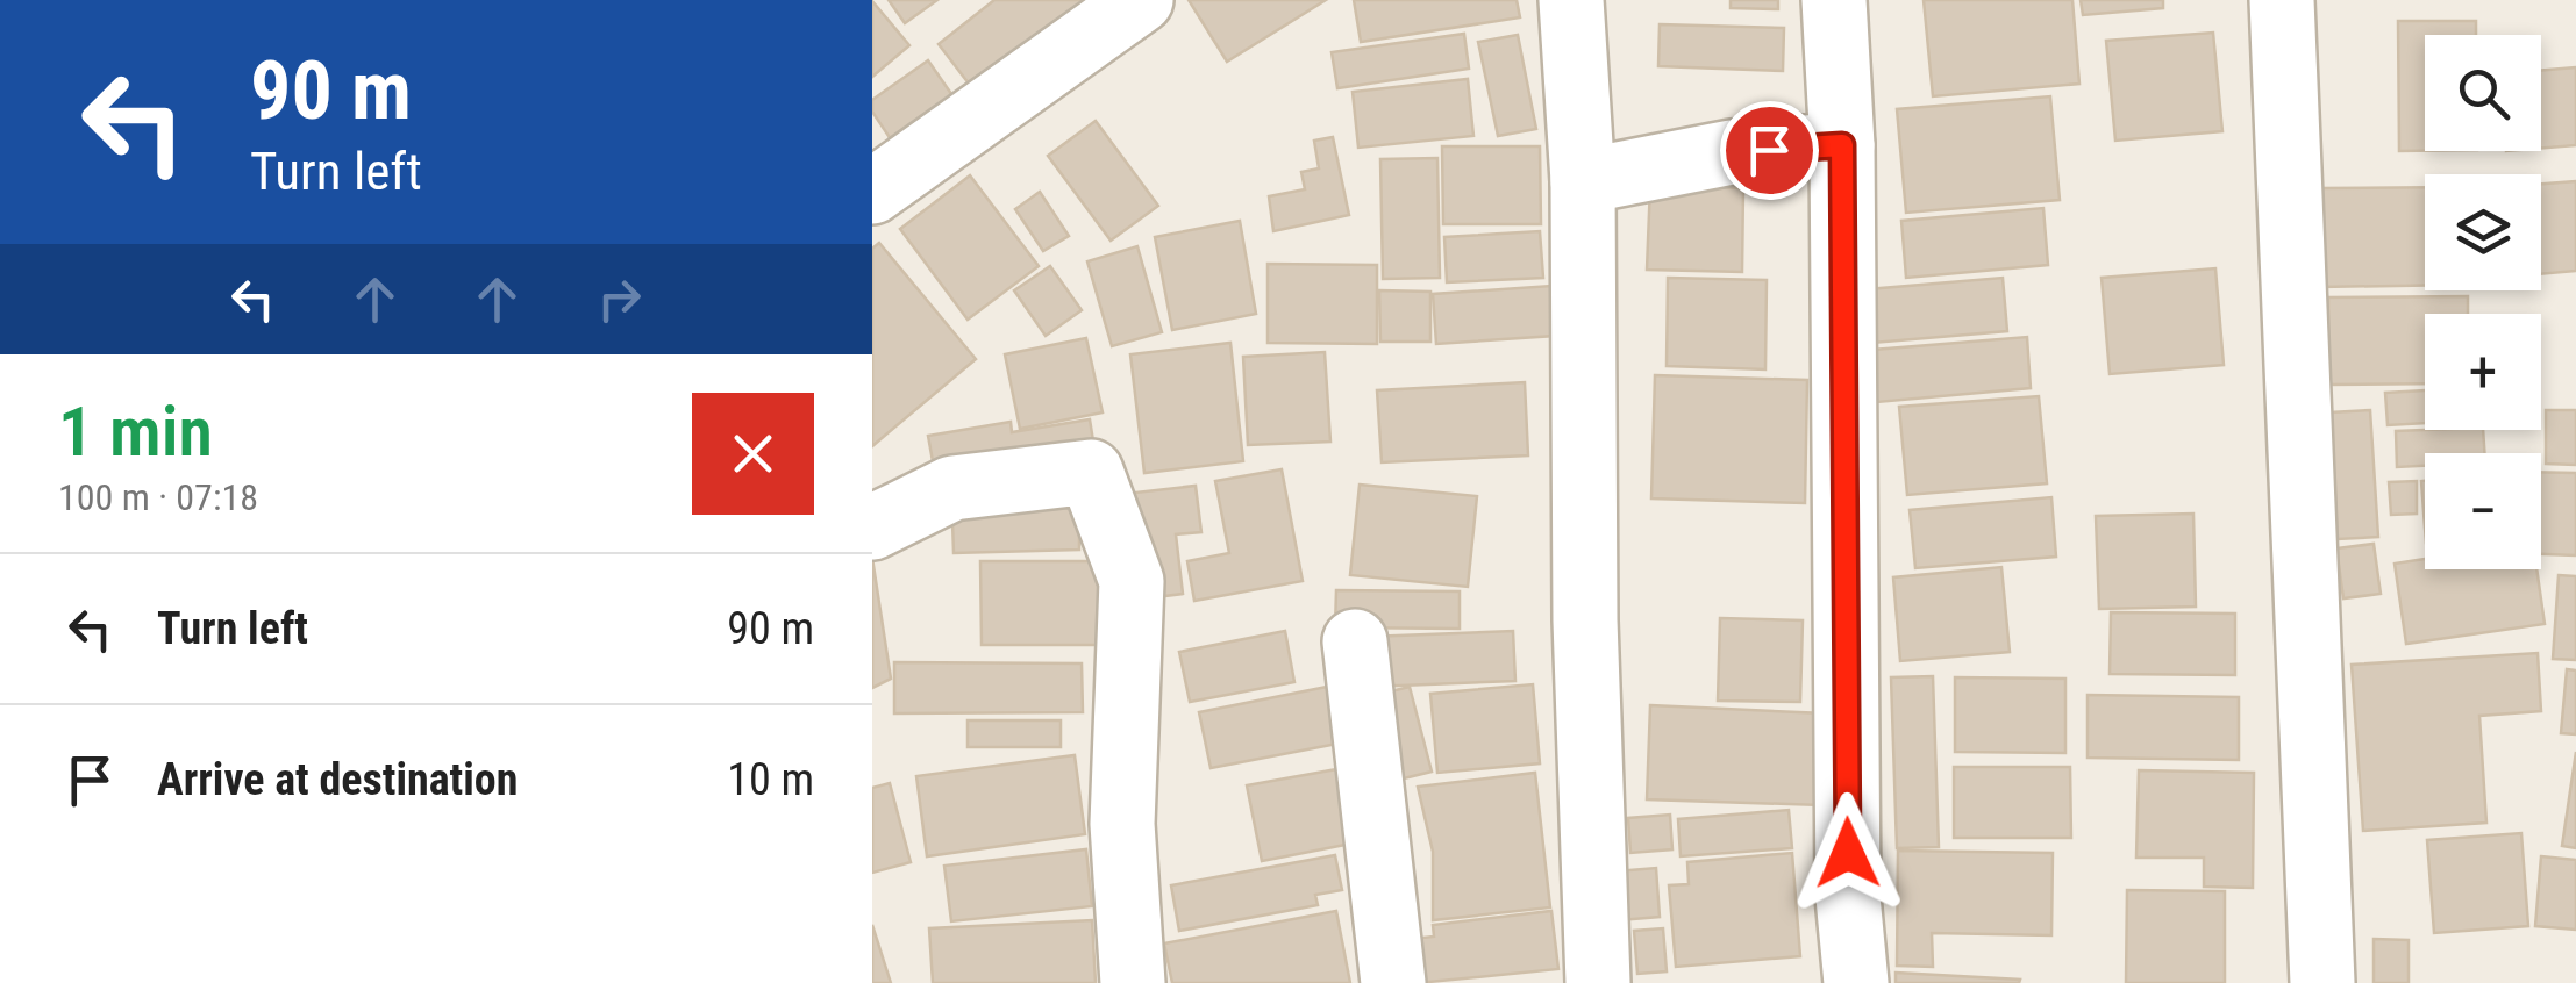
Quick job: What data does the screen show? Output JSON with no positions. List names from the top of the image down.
{
  "page": {
    "turn": ["90 m", "Turn left"],
    "map_buttons": ["+", "−"],
    "heading": ["1 min", "100 m · 07:18"],
    "list": [
      {
        "name": "Turn left",
        "value": "90 m"
      },
      {
        "name": "Arrive at destination",
        "value": "10 m"
      }
    ]
  }
}
